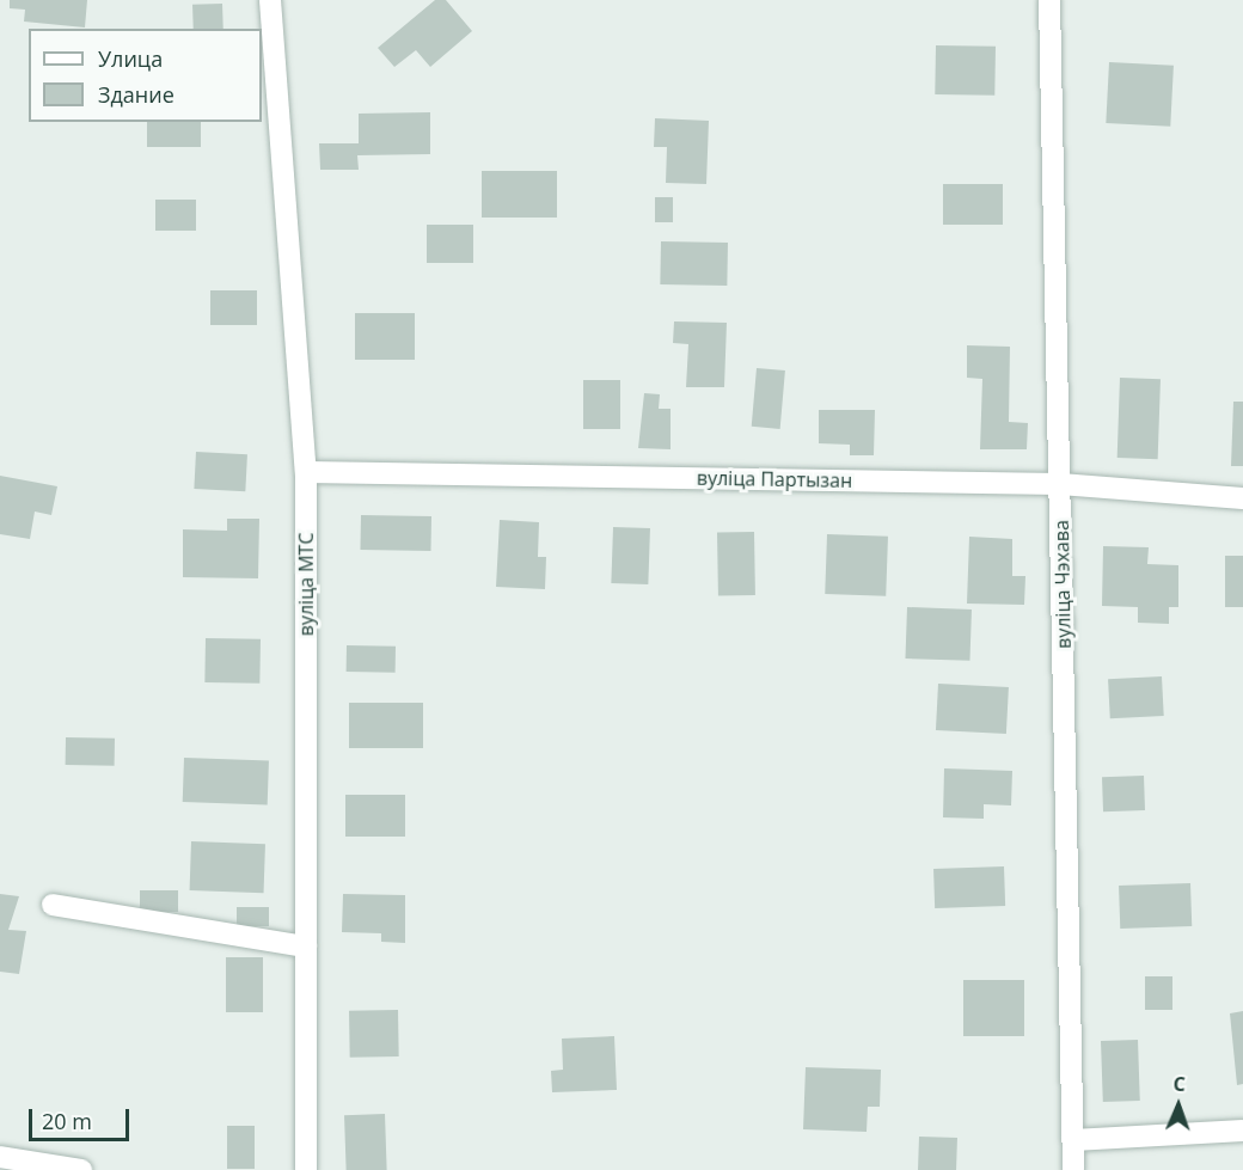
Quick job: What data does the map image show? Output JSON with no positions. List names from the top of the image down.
{
  "streets": {
    "street": ["вуліца Партызан", "вуліца МТС", "вуліца Чэхава"]
  },
  "crossings": [
    ["вуліца Партызан", "вуліца МТС"],
    ["вуліца Партызан", "вуліца Чэхава"]
  ],
  "legend": ["Улица", "Здание"],
  "scale_bar": "20 m",
  "north": "top"
}
